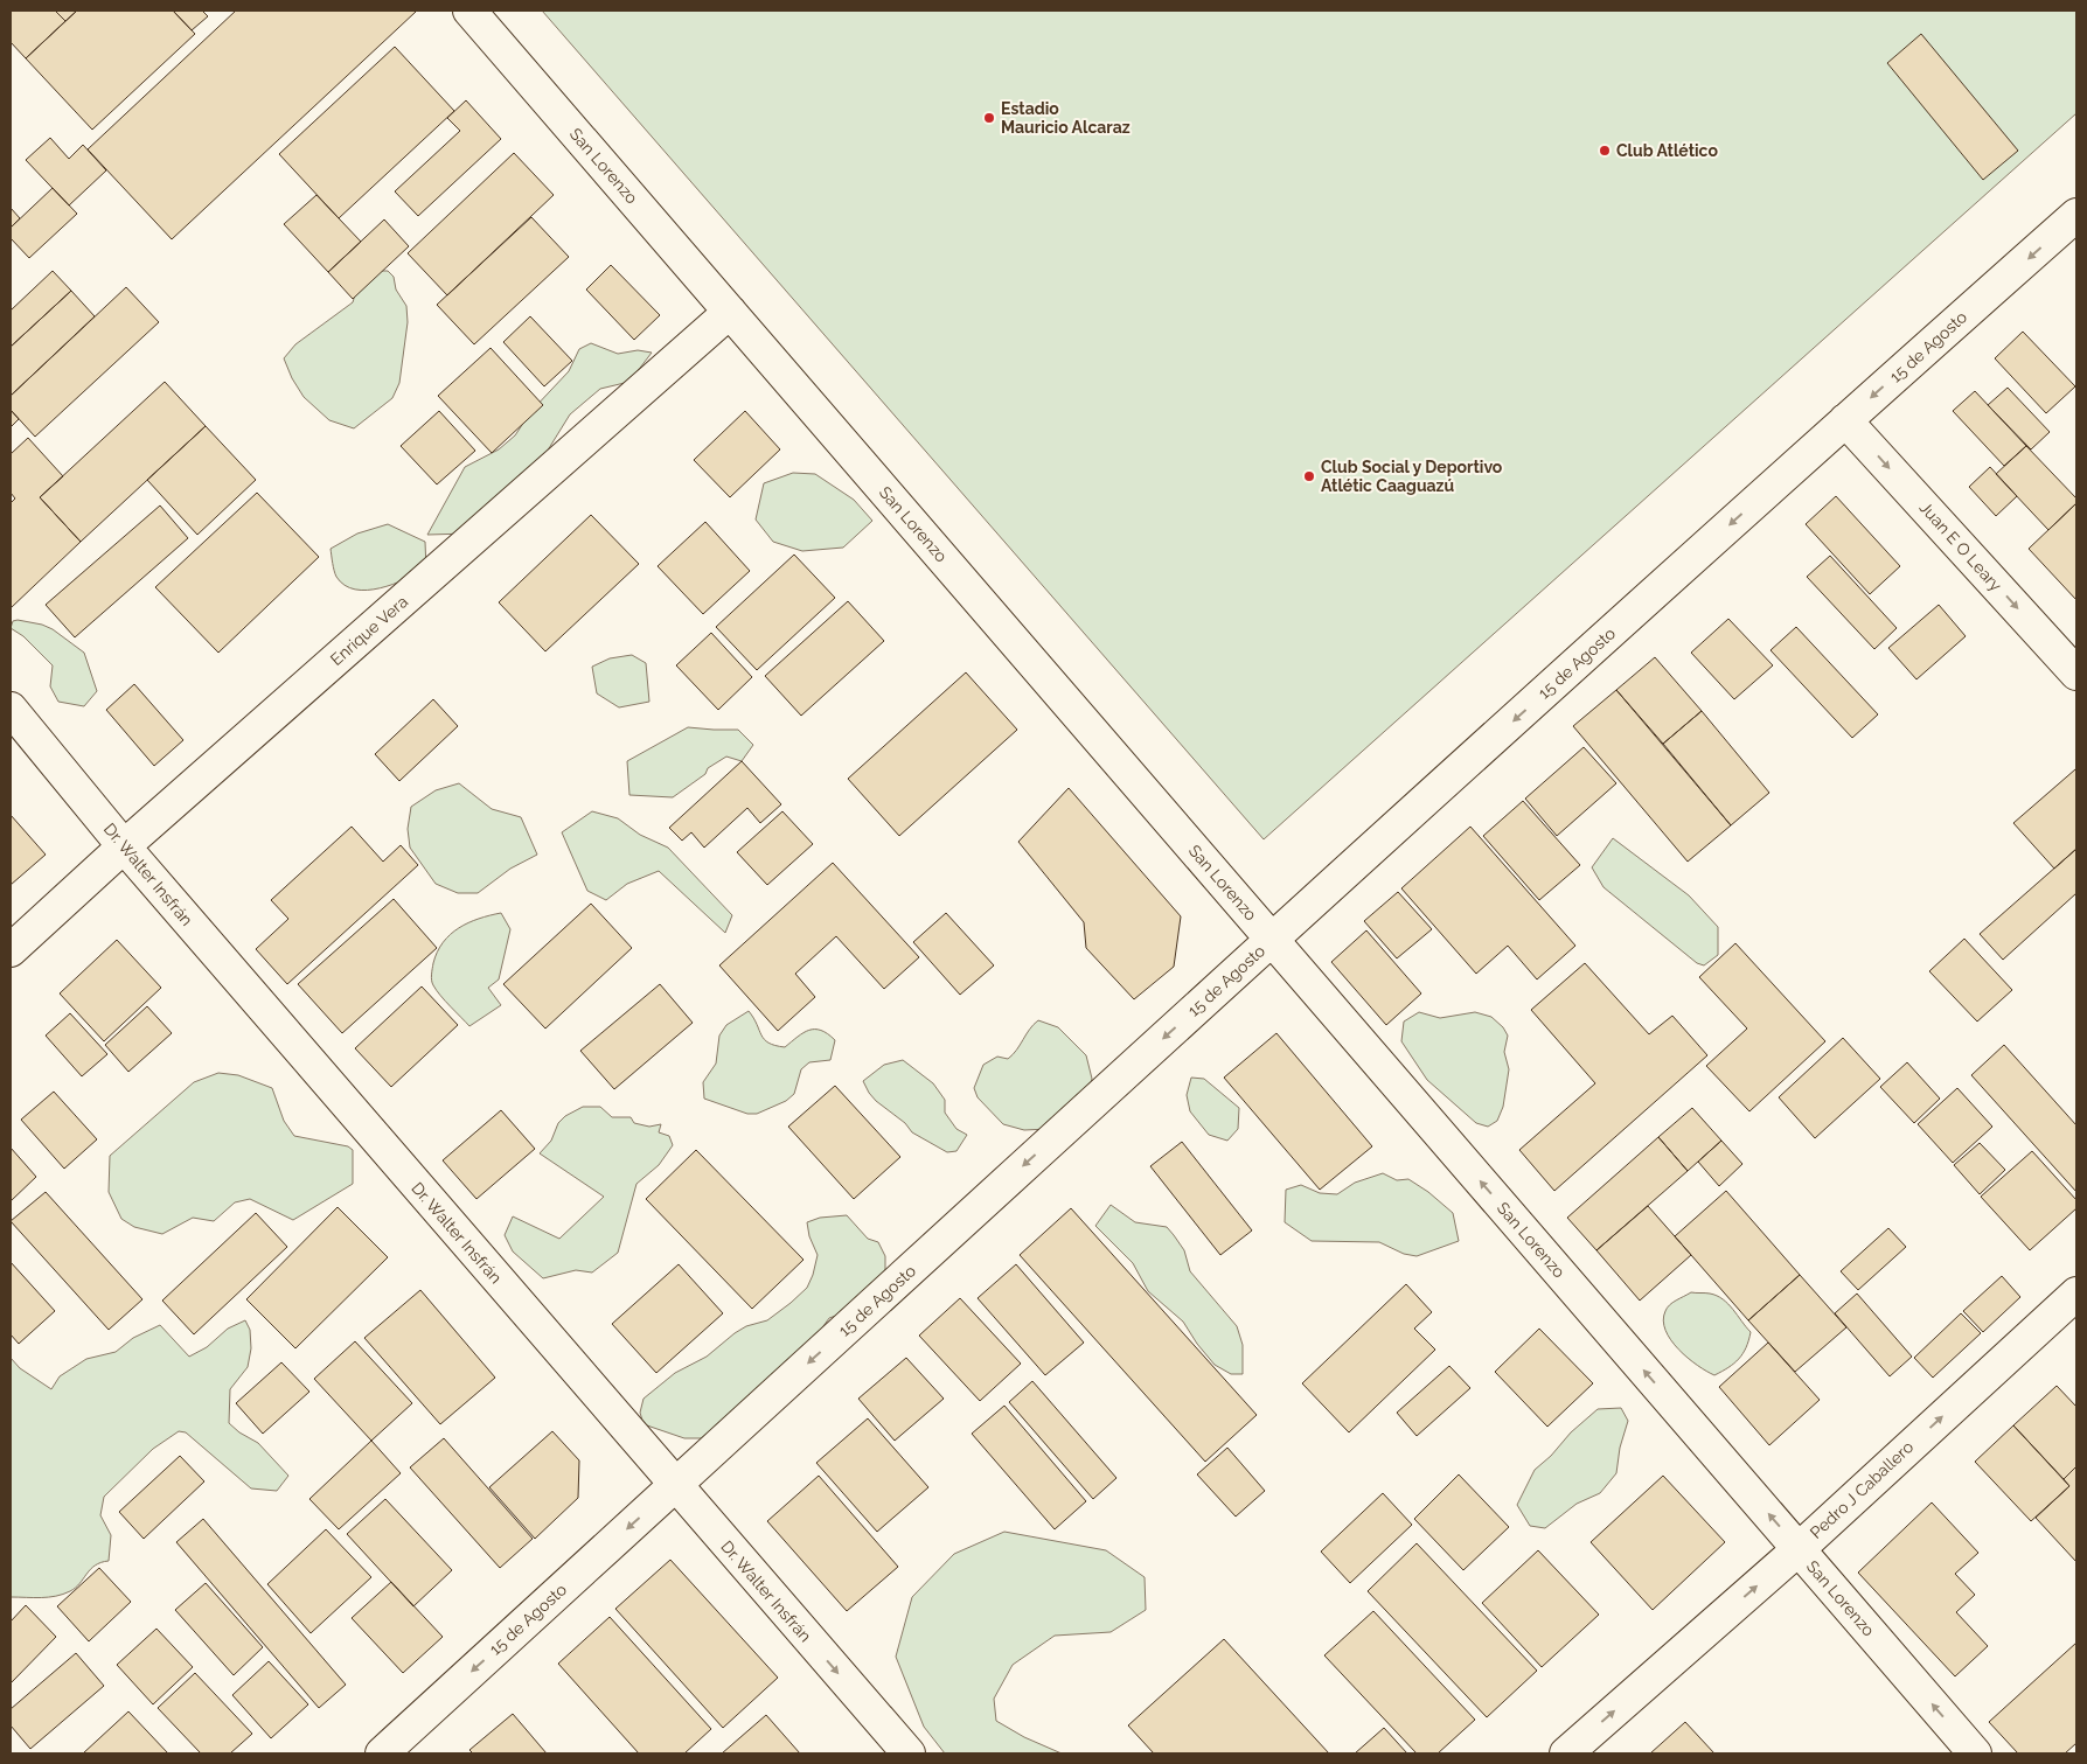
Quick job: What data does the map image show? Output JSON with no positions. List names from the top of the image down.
{
  "streets": {
    "street": [
      "San Lorenzo",
      "15 de Agosto",
      "Juan E O Leary",
      "Enrique Vera",
      "Dr. Walter Insfrán",
      "Pedro J Caballero"
    ]
  },
  "crossings": [
    ["San Lorenzo", "15 de Agosto"],
    ["San Lorenzo", "Enrique Vera"],
    ["San Lorenzo", "Pedro J Caballero"],
    ["15 de Agosto", "Juan E O Leary"],
    ["15 de Agosto", "Dr. Walter Insfrán"],
    ["Enrique Vera", "Dr. Walter Insfrán"]
  ],
  "one_way": [
    "San Lorenzo",
    "15 de Agosto",
    "Juan E O Leary",
    "Pedro J Caballero"
  ],
  "places": ["Estadio Mauricio Alcaraz", "Club Atlético", "Club Social y Deportivo Atlétic Caaguazú"]
}
